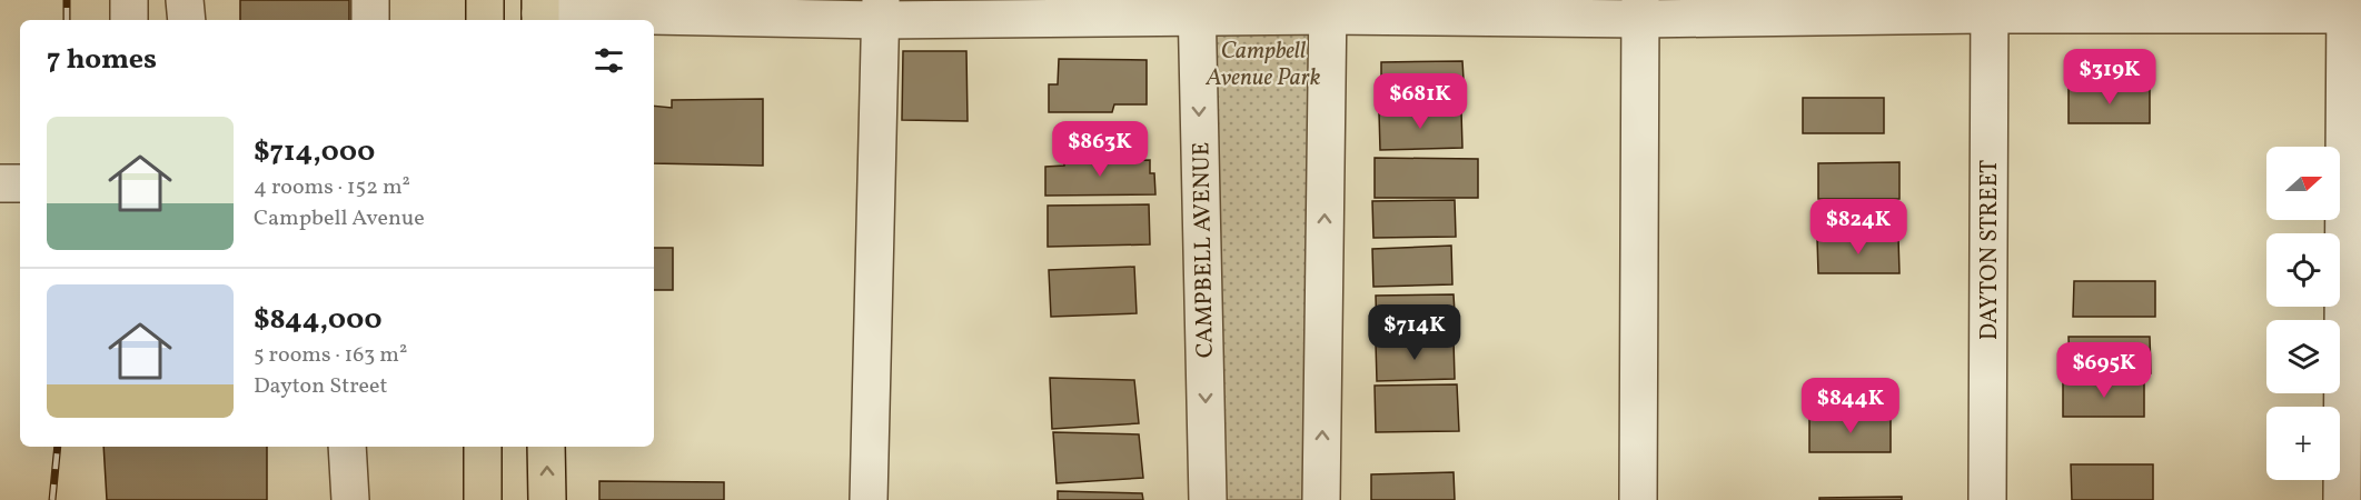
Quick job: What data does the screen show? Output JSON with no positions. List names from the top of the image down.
{
  "streets": {
    "street": ["CAMPBELL AVENUE", "DAYTON STREET"]
  },
  "parks": ["Campbell Avenue Park"],
  "north": "right",
  "page": {
    "heading": "7 homes",
    "price": [
      "$319K",
      "$681K",
      "$863K",
      "$824K",
      "$714K",
      "$695K",
      "$844K"
    ],
    "list": [
      {
        "name": "$714,000",
        "note": "4 rooms · 152 m² · Campbell Avenue"
      },
      {
        "name": "$844,000",
        "note": "5 rooms · 163 m² · Dayton Street"
      }
    ],
    "map_buttons": "+"
  }
}
